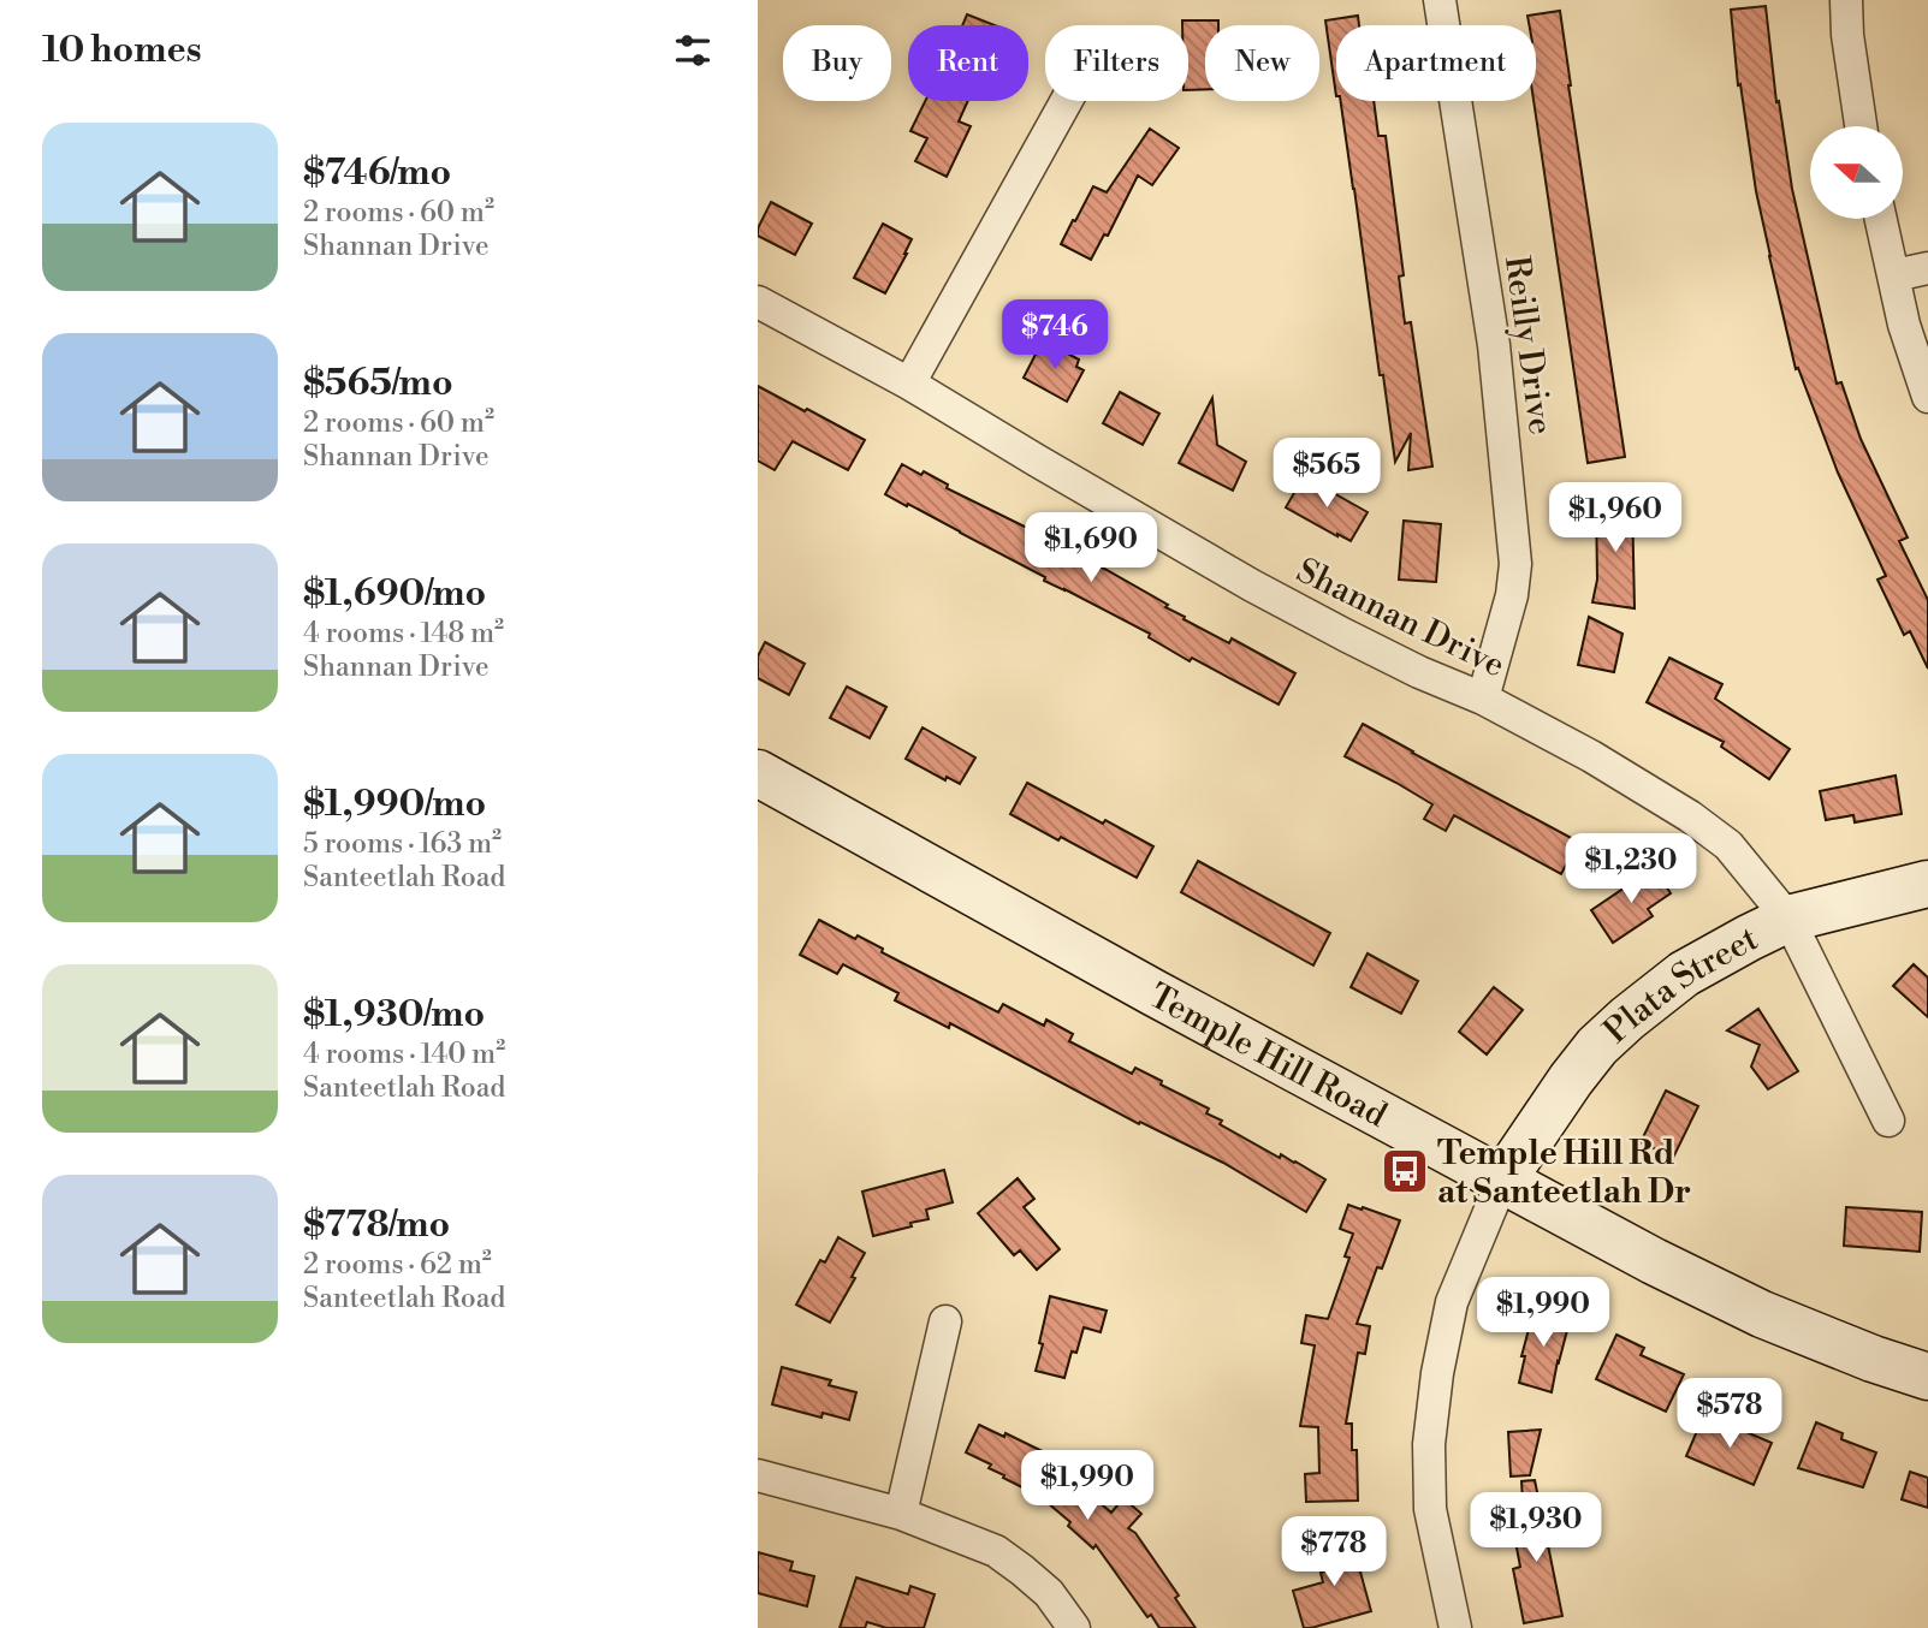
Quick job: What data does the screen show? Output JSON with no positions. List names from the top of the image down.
{
  "streets": {
    "main road": ["Plata Street", "Temple Hill Road"],
    "street": ["Reilly Drive", "Shannan Drive"]
  },
  "crossings": [
    ["Reilly Drive", "Shannan Drive"],
    ["Shannan Drive", "Plata Street"],
    ["Plata Street", "Temple Hill Road"]
  ],
  "places": {
    "bus stop": ["Temple Hill Rd at Santeetlah Dr"]
  },
  "north": "left",
  "page": {
    "heading": "10 homes",
    "chip": [
      "Buy",
      "Rent",
      "Filters",
      "New",
      "Apartment"
    ],
    "list": [
      {
        "name": "$746/mo",
        "note": "2 rooms · 60 m² · Shannan Drive"
      },
      {
        "name": "$565/mo",
        "note": "2 rooms · 60 m² · Shannan Drive"
      },
      {
        "name": "$1,690/mo",
        "note": "4 rooms · 148 m² · Shannan Drive"
      },
      {
        "name": "$1,990/mo",
        "note": "5 rooms · 163 m² · Santeetlah Road"
      },
      {
        "name": "$1,930/mo",
        "note": "4 rooms · 140 m² · Santeetlah Road"
      },
      {
        "name": "$778/mo",
        "note": "2 rooms · 62 m² · Santeetlah Road"
      }
    ],
    "price": [
      "$746",
      "$565",
      "$1,960",
      "$1,690",
      "$1,230",
      "$1,990",
      "$578",
      "$1,990",
      "$1,930",
      "$778"
    ]
  }
}
